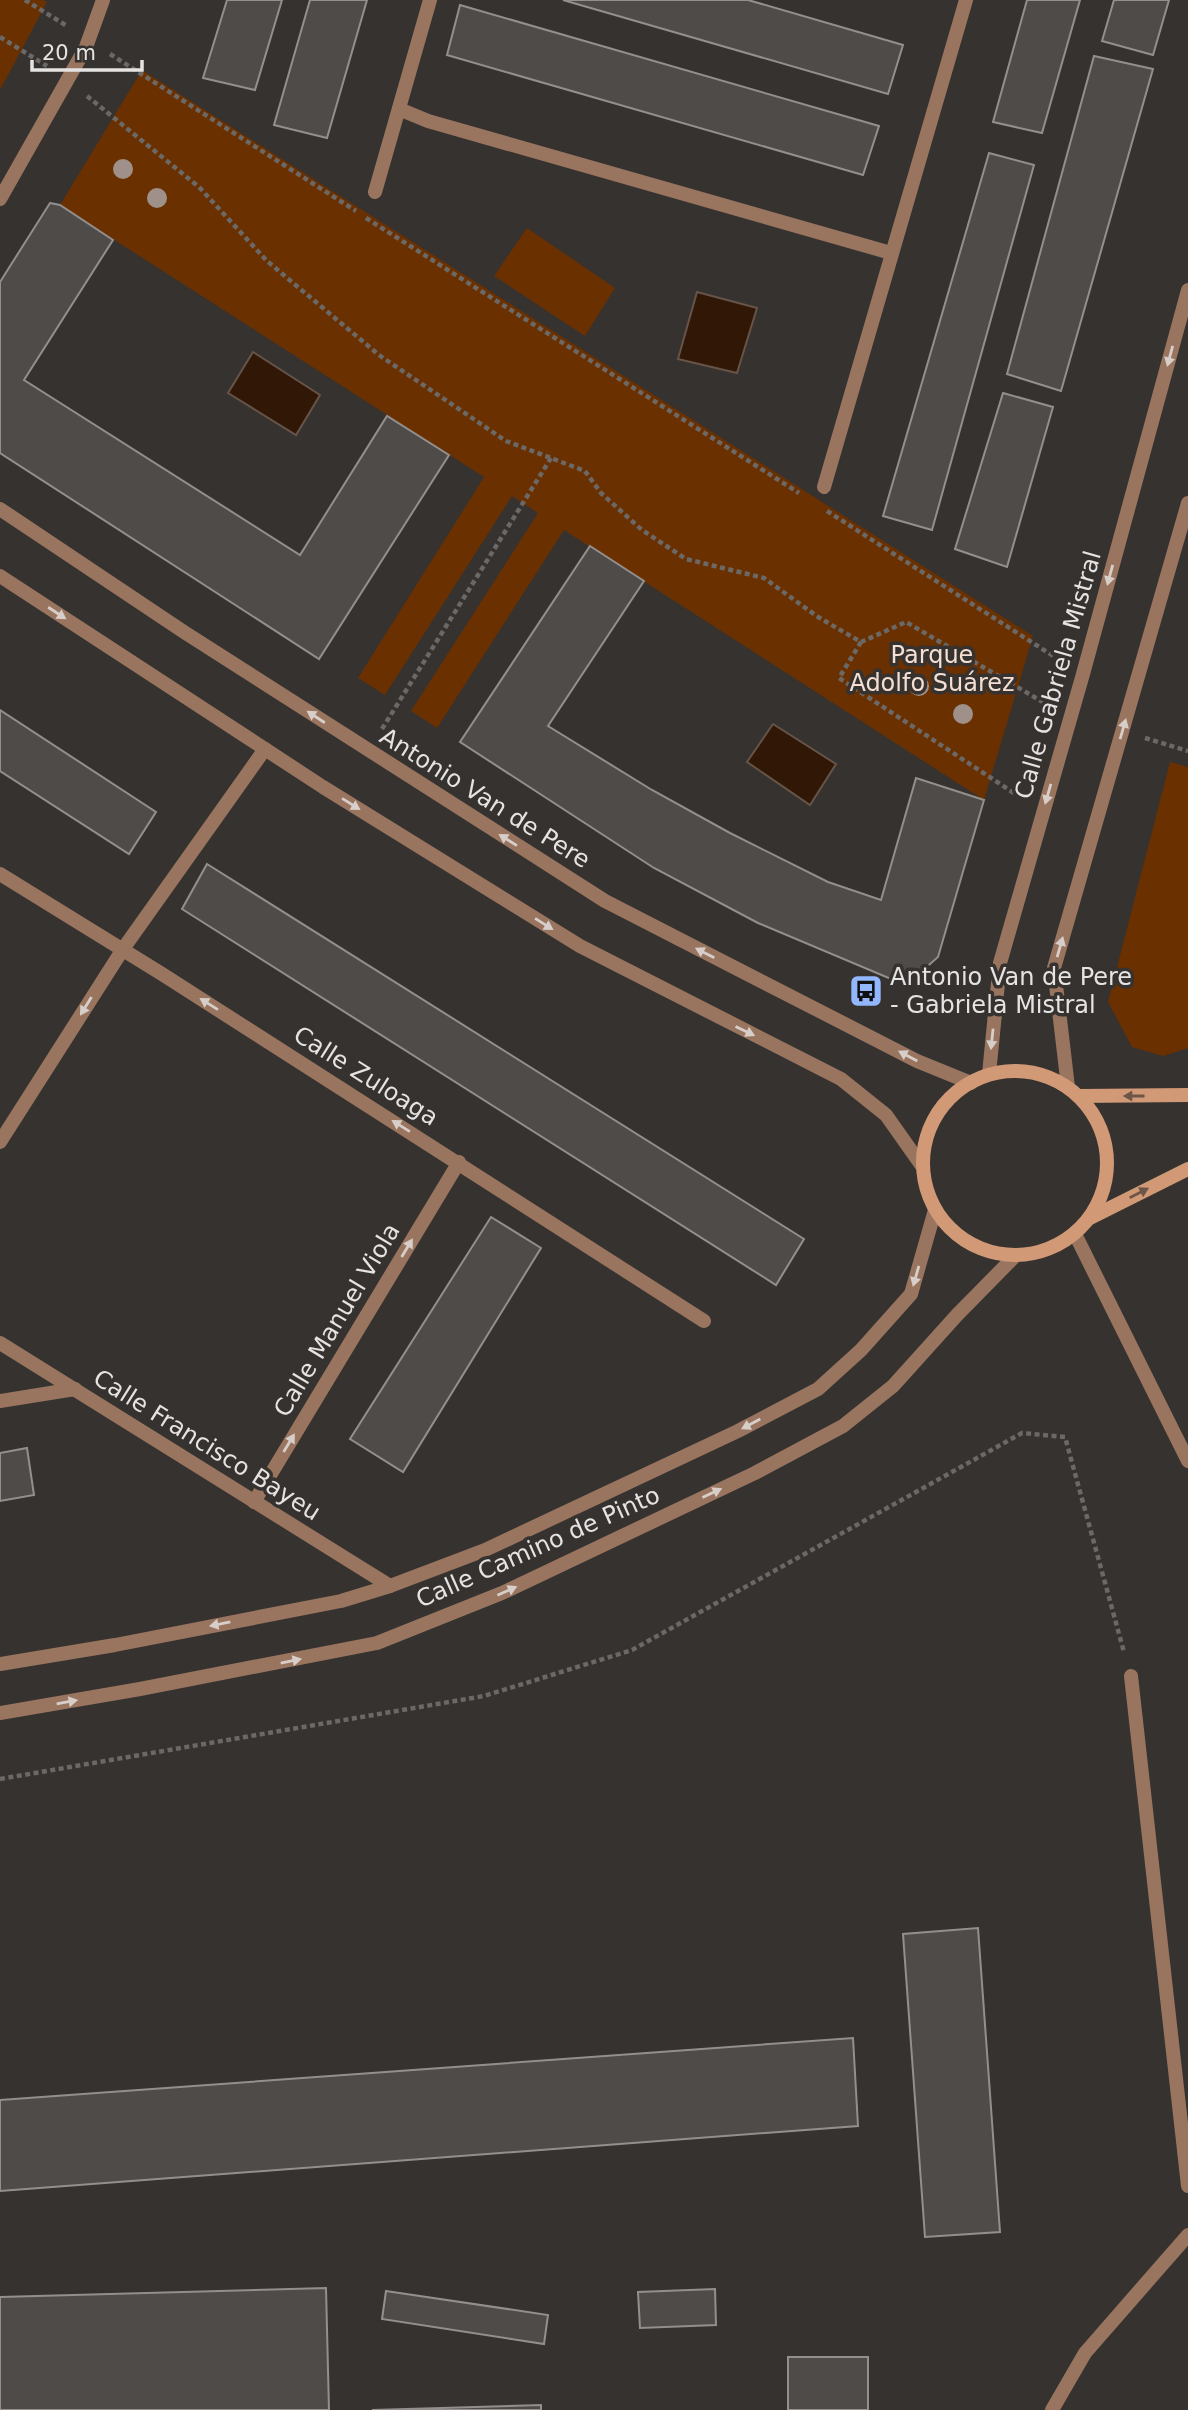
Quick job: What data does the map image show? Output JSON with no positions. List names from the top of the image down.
{
  "streets": {
    "street": [
      "Calle Gabriela Mistral",
      "Antonio Van de Pere",
      "Calle Zuloaga",
      "Calle Manuel Viola",
      "Calle Francisco Bayeu",
      "Calle Camino de Pinto"
    ]
  },
  "crossings": [
    ["Calle Gabriela Mistral", "Antonio Van de Pere"],
    ["Calle Gabriela Mistral", "Calle Camino de Pinto"],
    ["Antonio Van de Pere", "Calle Camino de Pinto"],
    ["Calle Zuloaga", "Calle Manuel Viola"],
    ["Calle Manuel Viola", "Calle Francisco Bayeu"],
    ["Calle Francisco Bayeu", "Calle Camino de Pinto"]
  ],
  "one_way": ["Calle Zuloaga", "Calle Manuel Viola"],
  "parks": ["Parque Adolfo Suárez"],
  "places": {
    "bus stop": ["Antonio Van de Pere - Gabriela Mistral"]
  },
  "scale_bar": "20 m"
}
